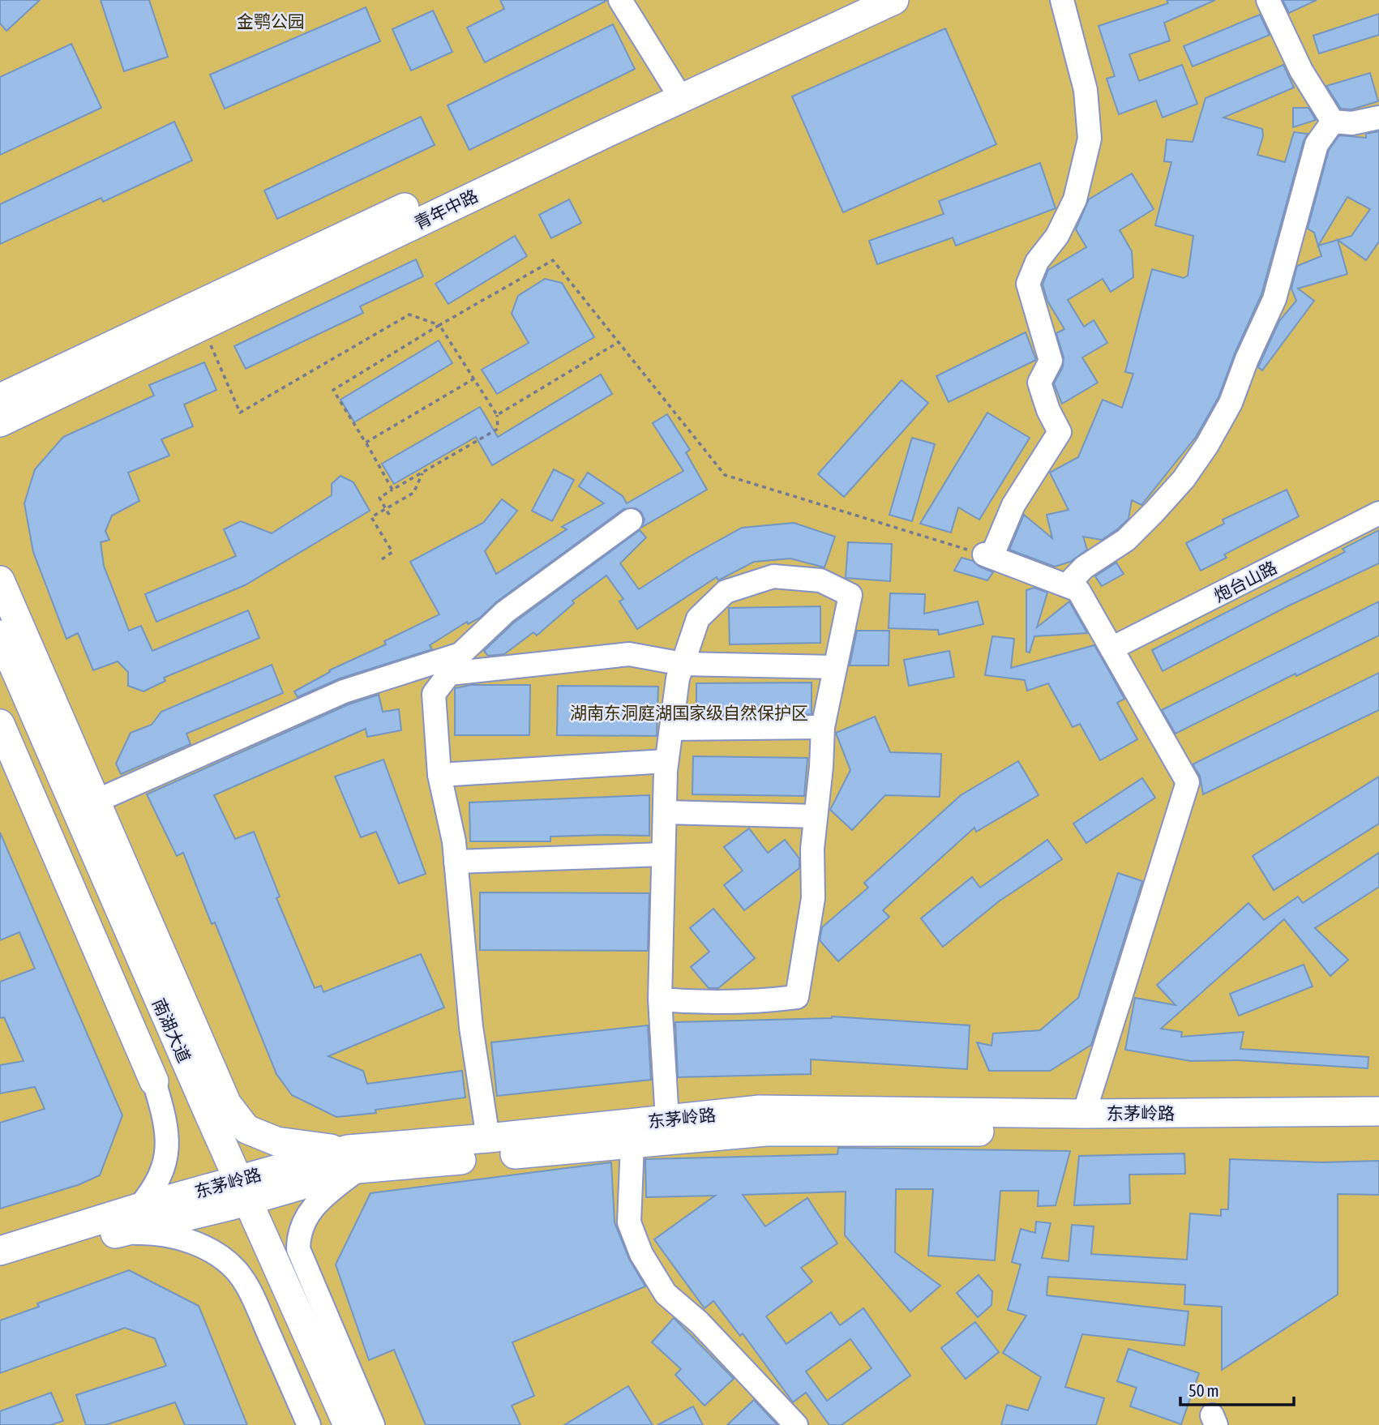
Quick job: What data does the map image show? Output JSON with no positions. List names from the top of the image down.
{
  "streets": {
    "main road": ["青年中路", "南湖大道", "东茅岭路"],
    "street": ["炮台山路"]
  },
  "crossings": [
    ["南湖大道", "东茅岭路"]
  ],
  "parks": ["金鹗公园", "湖南东洞庭湖国家级自然保护区"],
  "scale_bar": "50 m"
}
